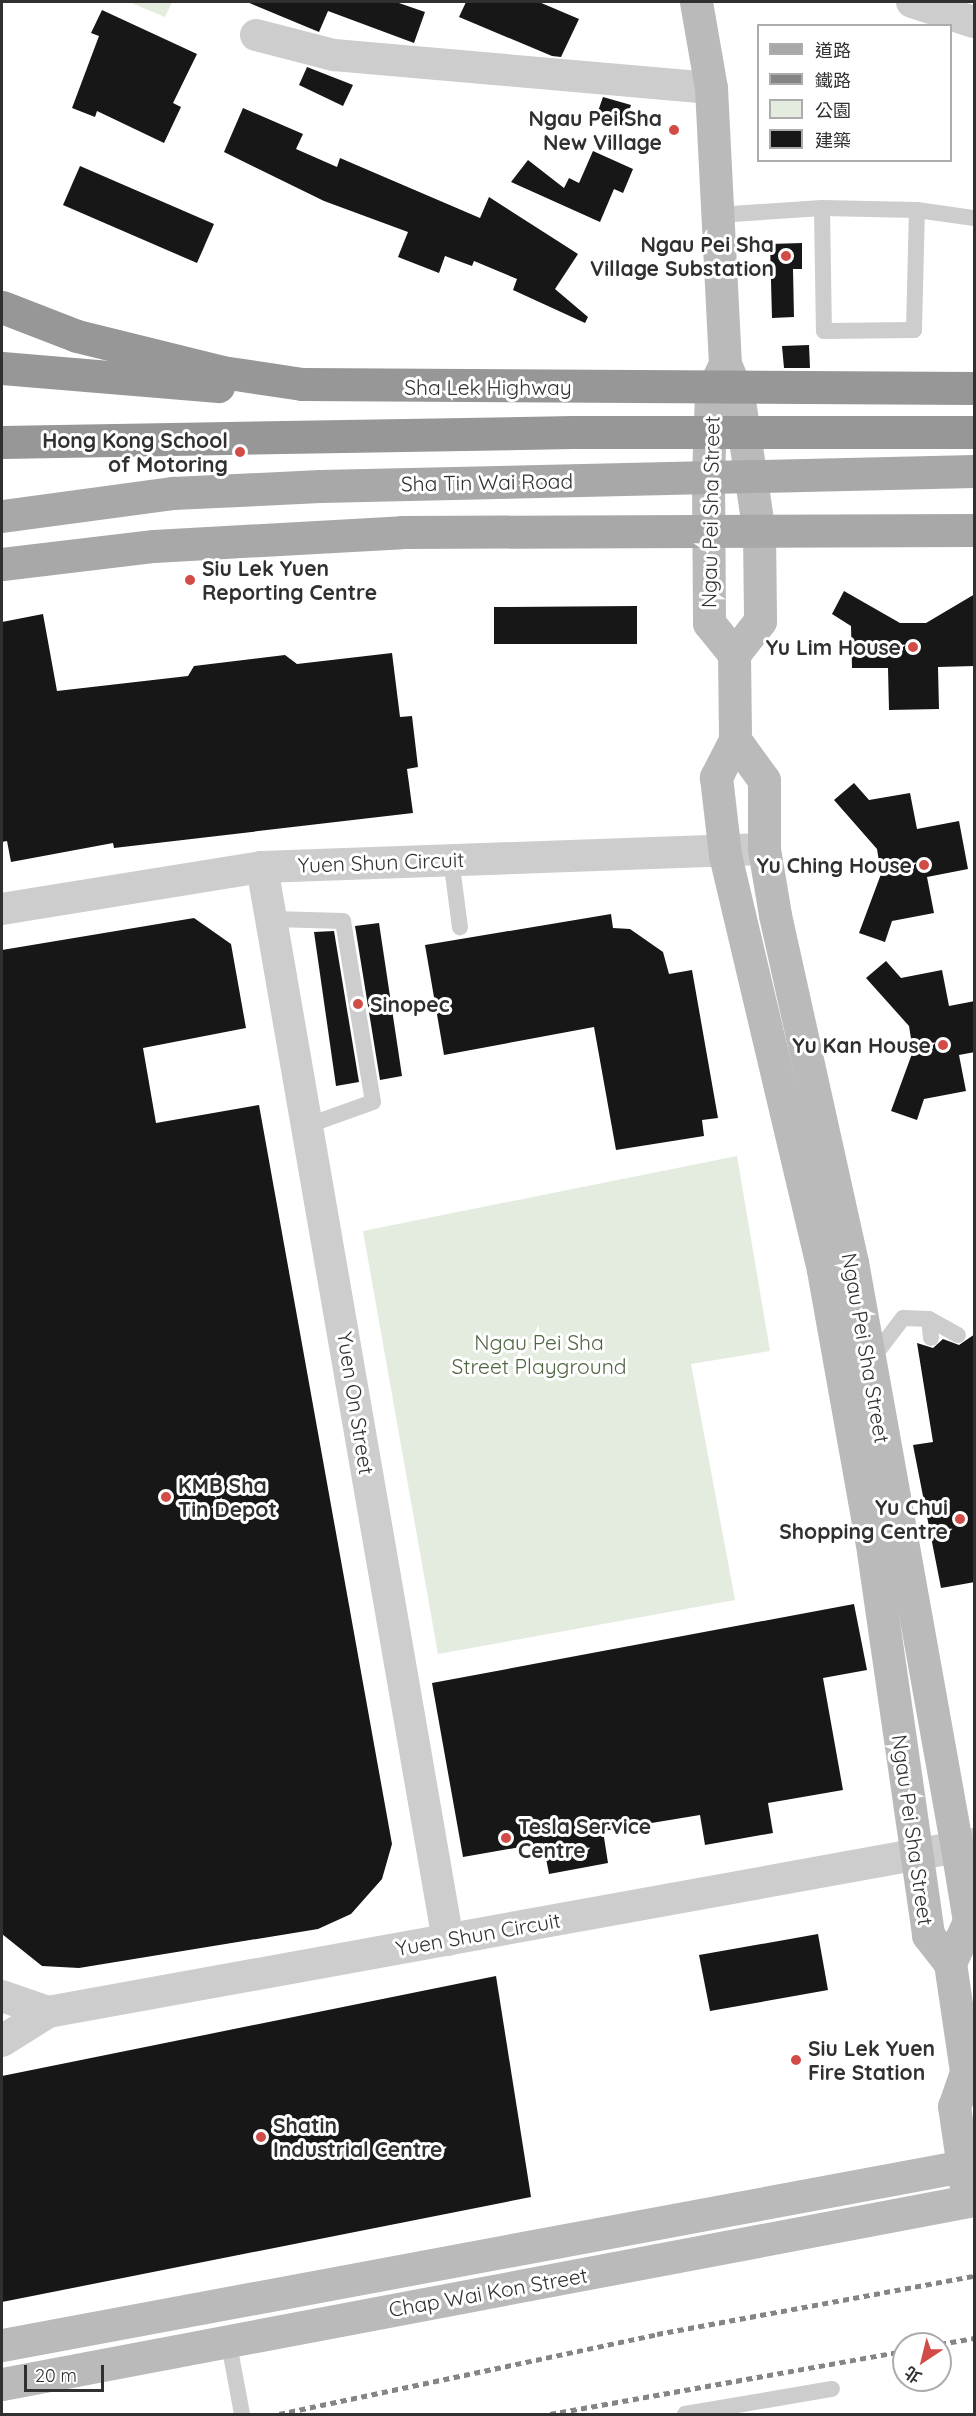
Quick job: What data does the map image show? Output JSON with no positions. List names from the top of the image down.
{
  "streets": {
    "highway": ["Sha Lek Highway"],
    "main road": ["Sha Tin Wai Road"],
    "street": [
      "Ngau Pei Sha Street",
      "Yuen Shun Circuit",
      "Yuen On Street",
      "Chap Wai Kon Street"
    ]
  },
  "crossings": [
    ["Sha Tin Wai Road", "Ngau Pei Sha Street"],
    ["Ngau Pei Sha Street", "Yuen Shun Circuit"],
    ["Ngau Pei Sha Street", "Chap Wai Kon Street"],
    ["Yuen Shun Circuit", "Yuen On Street"]
  ],
  "parks": ["Ngau Pei Sha Street Playground"],
  "places": [
    "Ngau Pei Sha New Village",
    "Ngau Pei Sha Village Substation",
    "Hong Kong School of Motoring",
    "Siu Lek Yuen Reporting Centre",
    "Yu Lim House",
    "Yu Ching House",
    "Sinopec",
    "Yu Kan House",
    "KMB Sha Tin Depot",
    "Yu Chui Shopping Centre",
    "Tesla Service Centre",
    "Siu Lek Yuen Fire Station",
    "Shatin Industrial Centre"
  ],
  "legend": [
    "道路",
    "鐵路",
    "公園",
    "建築"
  ],
  "scale_bar": "20 m",
  "north": "bottom left"
}
